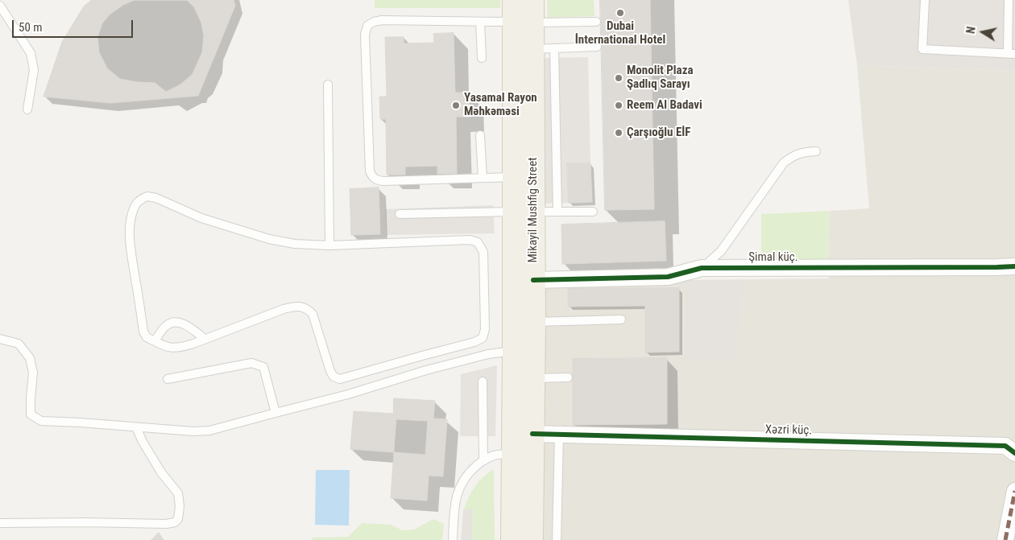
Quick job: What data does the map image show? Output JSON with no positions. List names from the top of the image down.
{
  "streets": {
    "main road": ["Mikayil Mushfig Street"],
    "street": ["Şimal küç.", "Xəzri küç."]
  },
  "crossings": [
    ["Mikayil Mushfig Street", "Şimal küç."],
    ["Mikayil Mushfig Street", "Xəzri küç."]
  ],
  "places": [
    "Dubai İnternational Hotel",
    "Monolit Plaza Şadlıq Sarayı",
    "Yasamal Rayon Məhkəməsi",
    "Reem Al Badavi",
    "Çarşıoğlu EİF"
  ],
  "scale_bar": "50 m",
  "north": "left"
}
